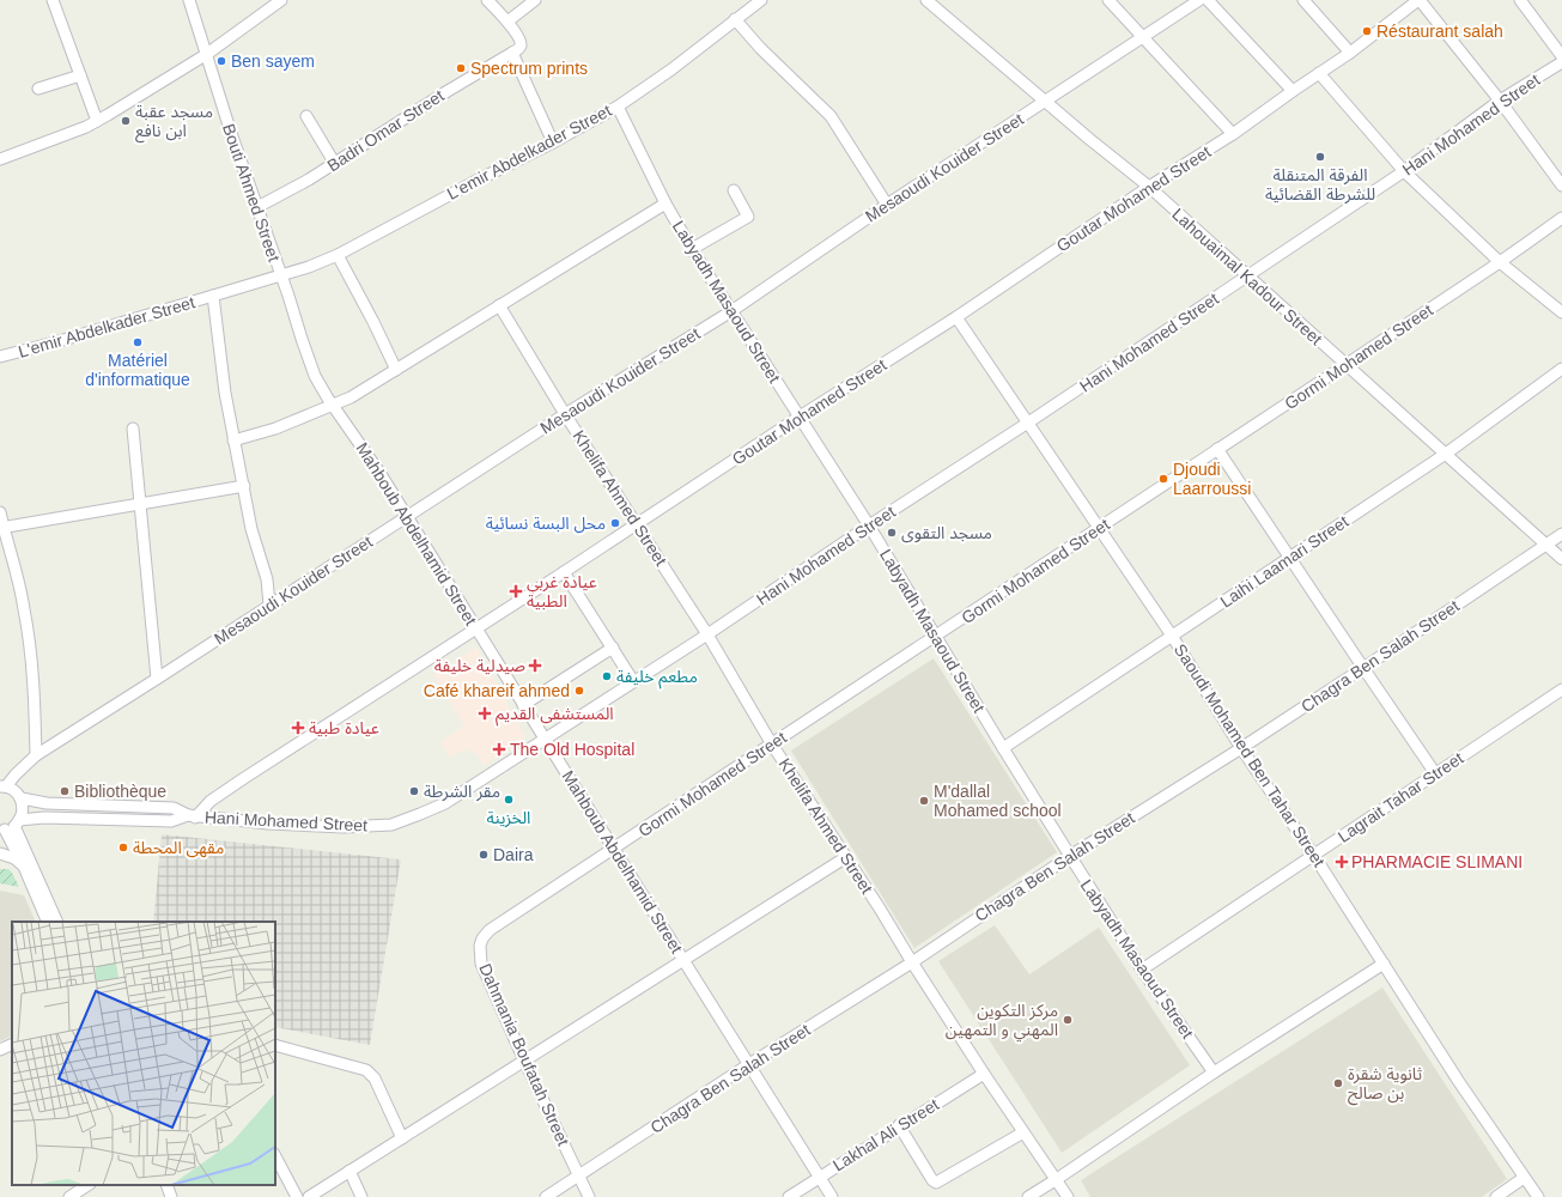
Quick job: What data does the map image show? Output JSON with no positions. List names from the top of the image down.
{
  "streets": {
    "street": [
      "Hani Mohamed Street",
      "Badri Omar Street",
      "L'emir Abdelkader Street",
      "Mesaoudi Kouider Street",
      "Bouti Ahmed Street",
      "Goutar Mohamed Street",
      "Lahouaimal Kadour Street",
      "Labyadh Masaoud Street",
      "Gormi Mohamed Street",
      "Khelifa Ahmed Street",
      "Mahboub Abdelhamid Street",
      "Laihi Laamari Street",
      "Chagra Ben Salah Street",
      "Saoudi Mohamed Ben Tahar Street",
      "Lagrait Tahar Street",
      "Dahmania Boufatah Street",
      "Lakhal Ali Street"
    ]
  },
  "crossings": [
    ["Hani Mohamed Street", "Goutar Mohamed Street"],
    ["Hani Mohamed Street", "Lahouaimal Kadour Street"],
    ["Hani Mohamed Street", "Labyadh Masaoud Street"],
    ["Hani Mohamed Street", "Khelifa Ahmed Street"],
    ["Hani Mohamed Street", "Mahboub Abdelhamid Street"],
    ["Hani Mohamed Street", "Saoudi Mohamed Ben Tahar Street"],
    ["Badri Omar Street", "Bouti Ahmed Street"],
    ["L'emir Abdelkader Street", "Bouti Ahmed Street"],
    ["L'emir Abdelkader Street", "Labyadh Masaoud Street"],
    ["L'emir Abdelkader Street", "Mahboub Abdelhamid Street"],
    ["Mesaoudi Kouider Street", "Lahouaimal Kadour Street"],
    ["Mesaoudi Kouider Street", "Labyadh Masaoud Street"],
    ["Mesaoudi Kouider Street", "Khelifa Ahmed Street"],
    ["Mesaoudi Kouider Street", "Mahboub Abdelhamid Street"],
    ["Bouti Ahmed Street", "Mahboub Abdelhamid Street"],
    ["Goutar Mohamed Street", "Lahouaimal Kadour Street"],
    ["Goutar Mohamed Street", "Labyadh Masaoud Street"],
    ["Goutar Mohamed Street", "Khelifa Ahmed Street"],
    ["Goutar Mohamed Street", "Mahboub Abdelhamid Street"],
    ["Goutar Mohamed Street", "Saoudi Mohamed Ben Tahar Street"],
    ["Lahouaimal Kadour Street", "Gormi Mohamed Street"],
    ["Lahouaimal Kadour Street", "Laihi Laamari Street"],
    ["Lahouaimal Kadour Street", "Chagra Ben Salah Street"],
    ["Labyadh Masaoud Street", "Gormi Mohamed Street"],
    ["Labyadh Masaoud Street", "Laihi Laamari Street"],
    ["Labyadh Masaoud Street", "Chagra Ben Salah Street"],
    ["Labyadh Masaoud Street", "Lagrait Tahar Street"],
    ["Gormi Mohamed Street", "Khelifa Ahmed Street"],
    ["Gormi Mohamed Street", "Mahboub Abdelhamid Street"],
    ["Gormi Mohamed Street", "Saoudi Mohamed Ben Tahar Street"],
    ["Gormi Mohamed Street", "Dahmania Boufatah Street"],
    ["Khelifa Ahmed Street", "Chagra Ben Salah Street"],
    ["Khelifa Ahmed Street", "Lakhal Ali Street"],
    ["Mahboub Abdelhamid Street", "Chagra Ben Salah Street"],
    ["Mahboub Abdelhamid Street", "Lakhal Ali Street"],
    ["Laihi Laamari Street", "Saoudi Mohamed Ben Tahar Street"],
    ["Chagra Ben Salah Street", "Saoudi Mohamed Ben Tahar Street"],
    ["Chagra Ben Salah Street", "Dahmania Boufatah Street"],
    ["Saoudi Mohamed Ben Tahar Street", "Lagrait Tahar Street"]
  ],
  "places": {
    "other": [
      "Réstaurant salah",
      "Ben sayem",
      "Spectrum prints",
      "مسجد عقبة ابن نافع",
      "الفرقة المتنقلة للشرطة القضائية",
      "Matériel d'informatique",
      "Djoudi Laarroussi",
      "محل البسة نسائية",
      "مسجد التقوى",
      "مطعم خليفة",
      "Café khareif ahmed",
      "Bibliothèque",
      "مقر الشرطة",
      "الخزينة",
      "M'dallal Mohamed school",
      "مقهى المحطة",
      "Daira",
      "مركز التكوين المهني و التمهين",
      "ثانوية شقرة بن صالح"
    ],
    "health": [
      "عيادة غربي الطبية",
      "صيدلية خليفة",
      "المستشفى القديم",
      "عيادة طبية",
      "The Old Hospital",
      "PHARMACIE SLIMANI"
    ]
  }
}
